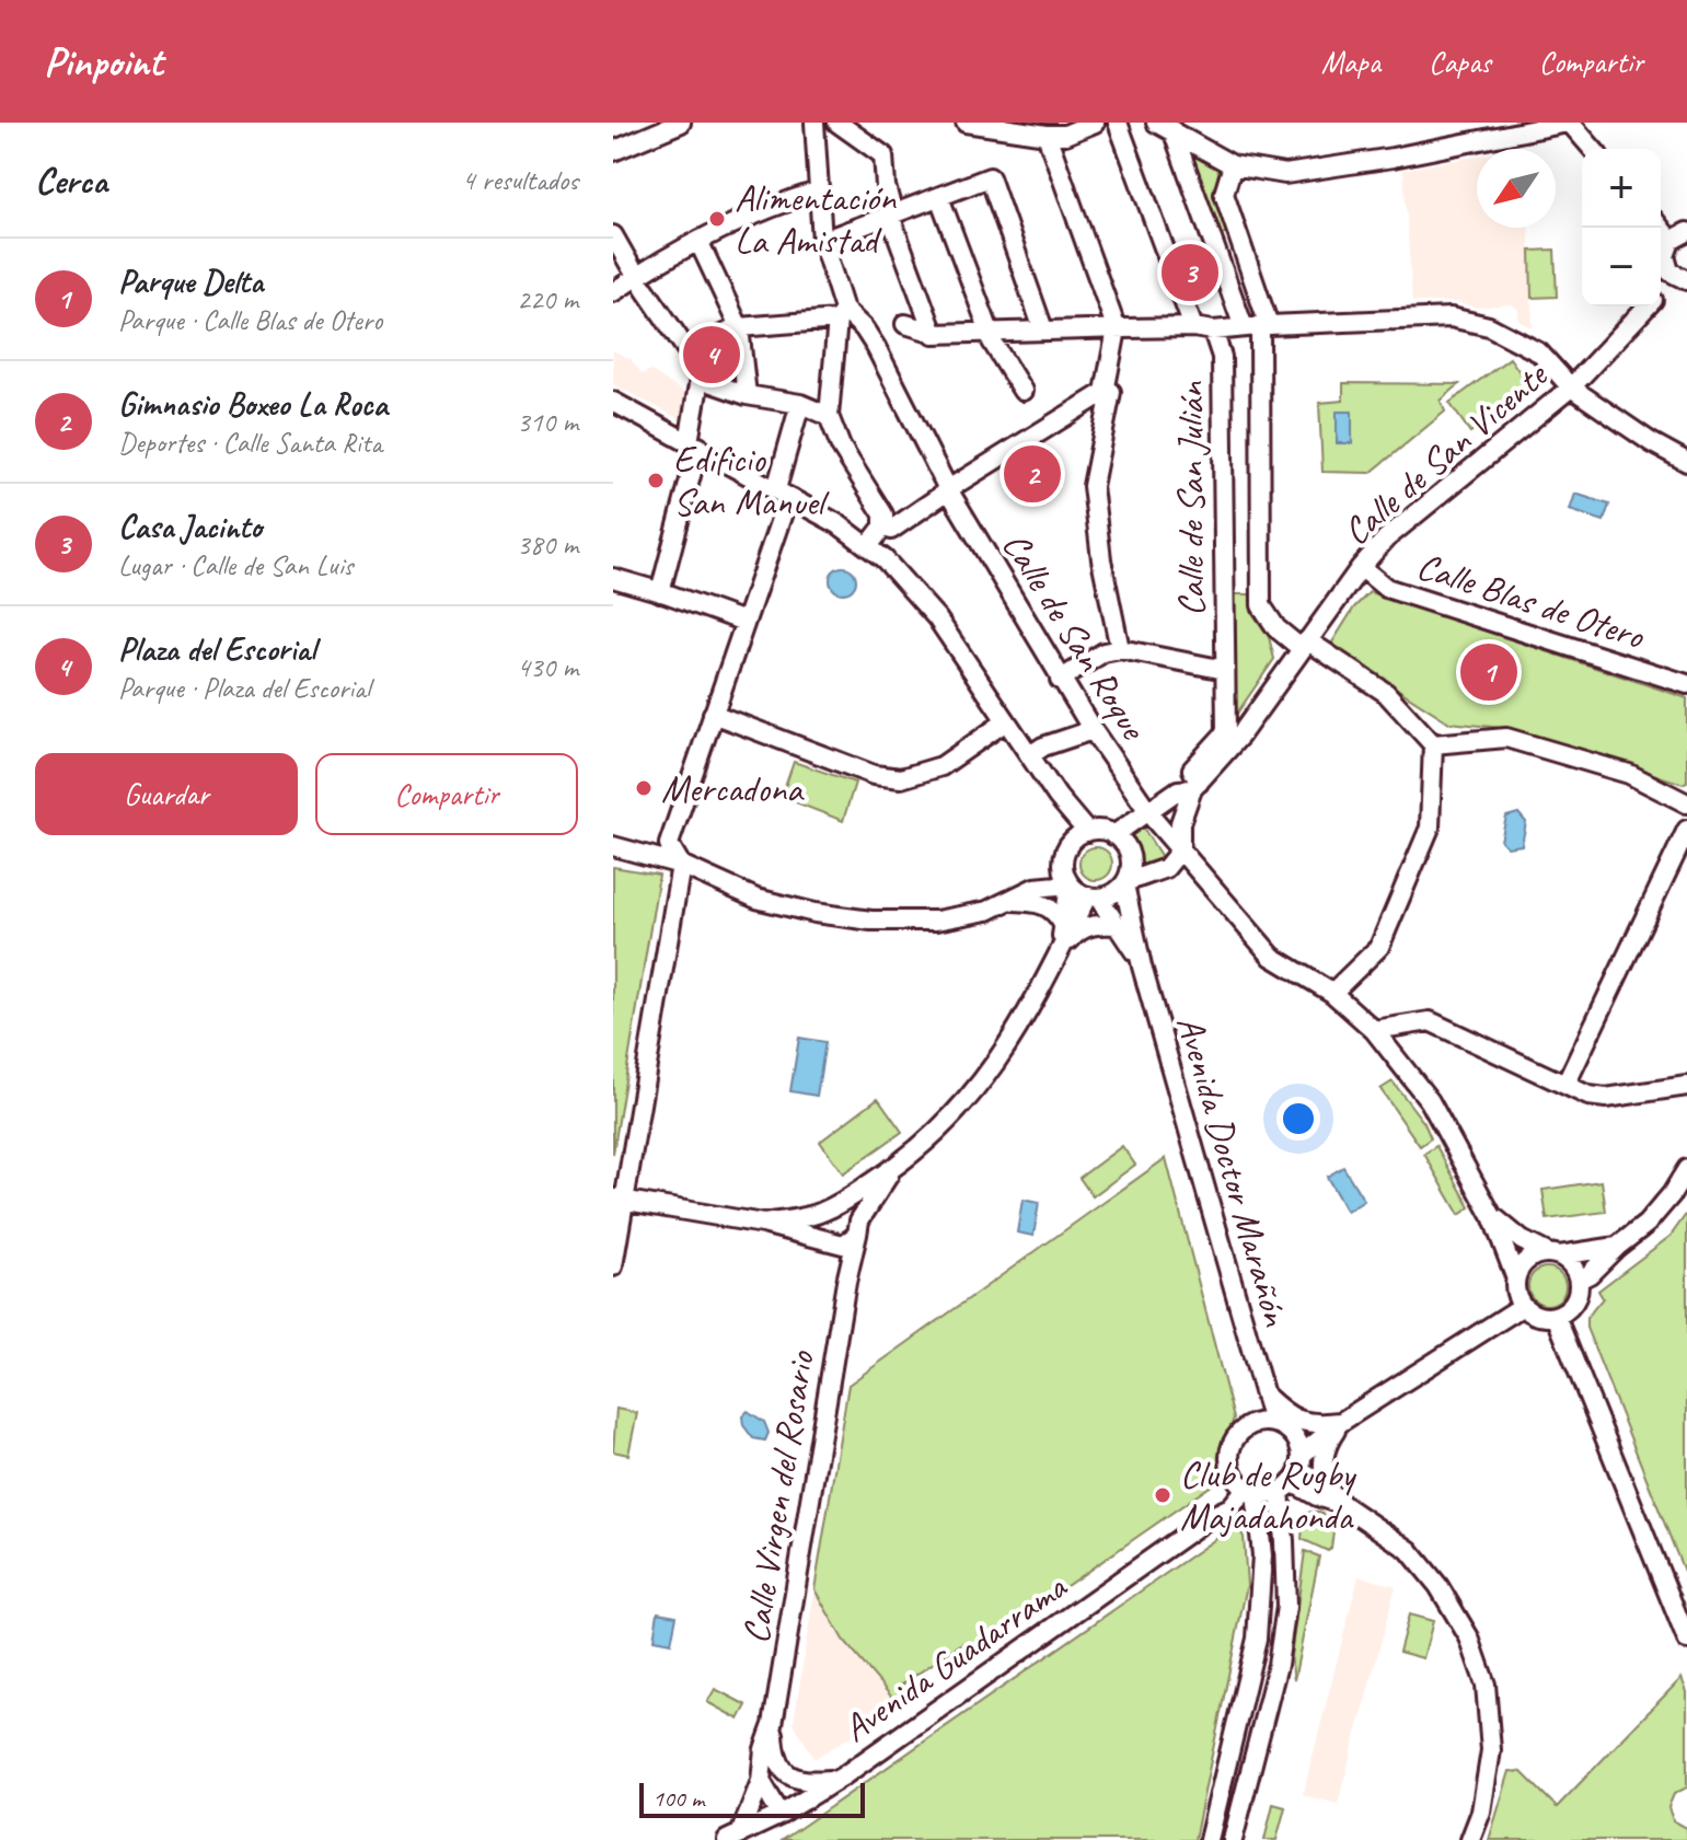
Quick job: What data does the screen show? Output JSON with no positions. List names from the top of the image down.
{
  "streets": {
    "street": [
      "Calle de San Vicente",
      "Calle de San Julián",
      "Calle Blas de Otero",
      "Calle de San Roque",
      "Avenida Doctor Marañón",
      "Calle Virgen del Rosario",
      "Avenida Guadarrama"
    ]
  },
  "crossings": [
    ["Calle de San Vicente", "Calle de San Julián"],
    ["Calle de San Vicente", "Calle Blas de Otero"],
    ["Calle de San Vicente", "Calle de San Roque"],
    ["Calle de San Vicente", "Avenida Doctor Marañón"],
    ["Calle de San Julián", "Calle de San Roque"],
    ["Avenida Doctor Marañón", "Avenida Guadarrama"],
    ["Calle Virgen del Rosario", "Avenida Guadarrama"]
  ],
  "places": [
    "Alimentación La Amistad",
    "Edificio San Manuel",
    "Mercadona",
    "Club de Rugby Majadahonda"
  ],
  "scale_bar": "100 m",
  "north": "bottom left",
  "page": {
    "header": "Pinpoint",
    "nav": ["Mapa", "Capas", "Compartir"],
    "heading": ["Cerca", "4 resultados"],
    "map_buttons": ["+", "−"],
    "list": [
      {
        "mark": "1",
        "name": "Parque Delta",
        "note": "Parque · Calle Blas de Otero",
        "value": "220 m"
      },
      {
        "mark": "2",
        "name": "Gimnasio Boxeo La Roca",
        "note": "Deportes · Calle Santa Rita",
        "value": "310 m"
      },
      {
        "mark": "3",
        "name": "Casa Jacinto",
        "note": "Lugar · Calle de San Luis",
        "value": "380 m"
      },
      {
        "mark": "4",
        "name": "Plaza del Escorial",
        "note": "Parque · Plaza del Escorial",
        "value": "430 m"
      }
    ],
    "pins": [
      "3",
      "4",
      "2",
      "1"
    ],
    "buttons": ["Guardar", "Compartir"],
    "scale": "100 m"
  }
}
